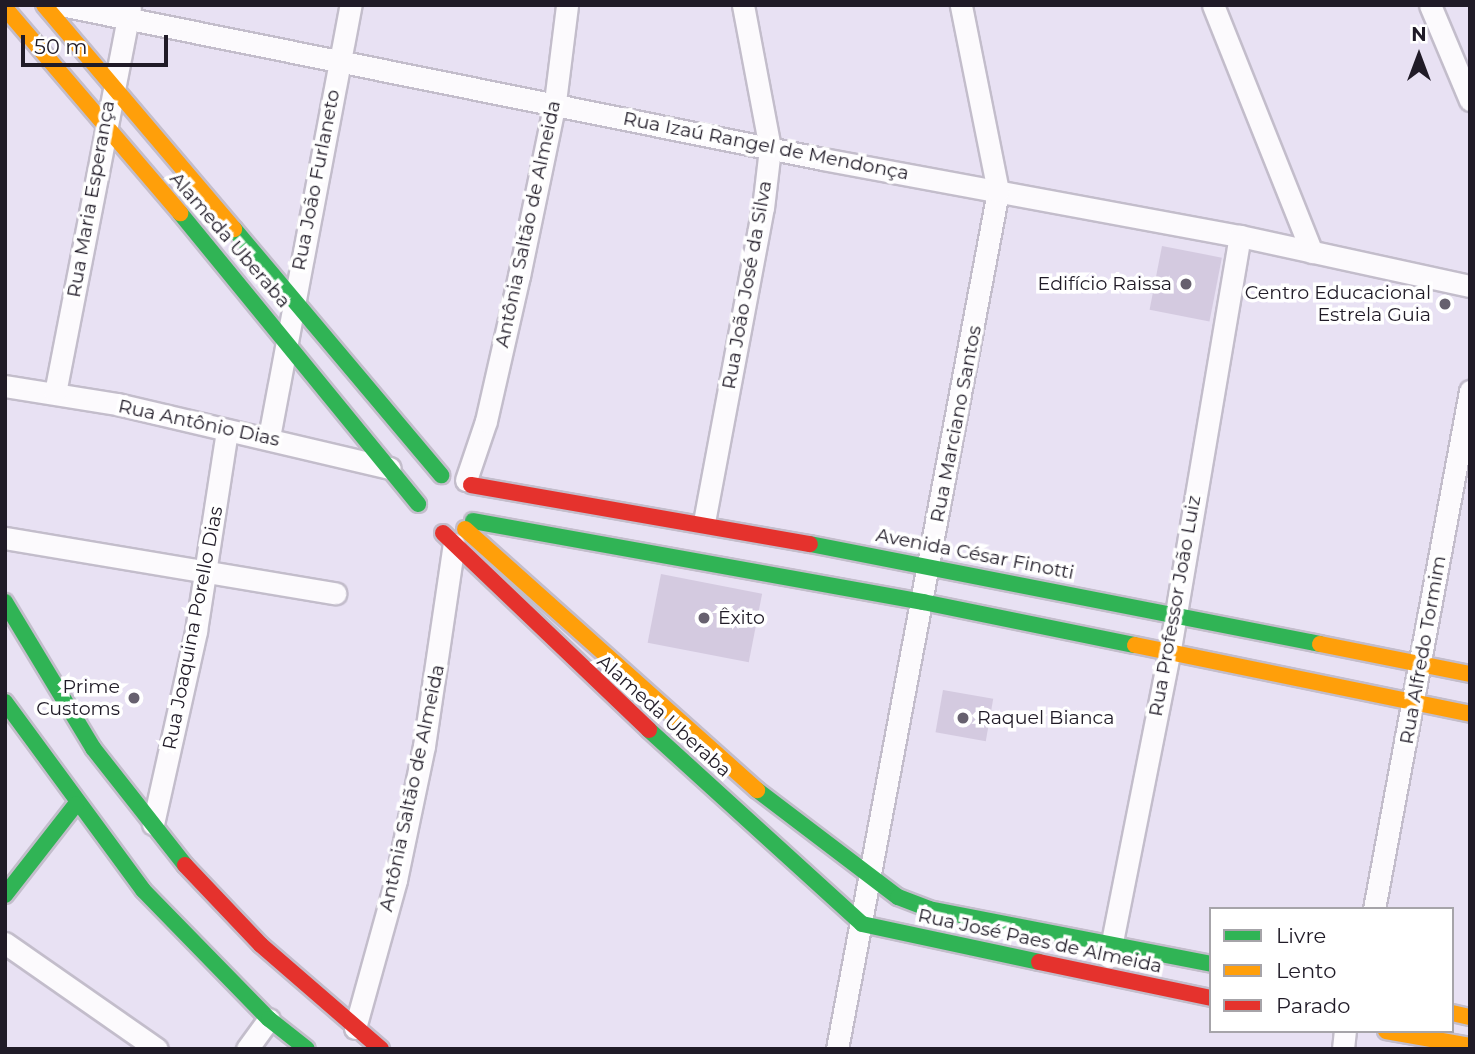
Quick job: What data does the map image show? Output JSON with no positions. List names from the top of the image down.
{
  "streets": {
    "main road": ["Alameda Uberaba", "Avenida César Finotti", "Rua José Paes de Almeida"],
    "street": [
      "Rua Izaú Rangel de Mendonça",
      "Rua João Furlaneto",
      "Rua Maria Esperança",
      "Antônia Saltão de Almeida",
      "Rua João José da Silva",
      "Rua Antônio Dias",
      "Rua Marciano Santos",
      "Rua Professor João Luiz",
      "Rua Joaquina Porello Dias",
      "Rua Alfredo Tormim"
    ]
  },
  "crossings": [
    ["Rua Izaú Rangel de Mendonça", "Rua João Furlaneto"],
    ["Rua Izaú Rangel de Mendonça", "Rua Maria Esperança"],
    ["Rua Izaú Rangel de Mendonça", "Antônia Saltão de Almeida"],
    ["Rua Izaú Rangel de Mendonça", "Rua João José da Silva"],
    ["Rua Izaú Rangel de Mendonça", "Rua Marciano Santos"],
    ["Rua Izaú Rangel de Mendonça", "Rua Professor João Luiz"],
    ["Rua João Furlaneto", "Alameda Uberaba"],
    ["Rua João Furlaneto", "Rua Antônio Dias"],
    ["Rua Maria Esperança", "Alameda Uberaba"],
    ["Rua Maria Esperança", "Rua Antônio Dias"],
    ["Antônia Saltão de Almeida", "Alameda Uberaba"],
    ["Antônia Saltão de Almeida", "Avenida César Finotti"],
    ["Alameda Uberaba", "Rua Antônio Dias"],
    ["Alameda Uberaba", "Rua Marciano Santos"],
    ["Alameda Uberaba", "Avenida César Finotti"],
    ["Alameda Uberaba", "Rua José Paes de Almeida"],
    ["Rua João José da Silva", "Avenida César Finotti"],
    ["Rua Antônio Dias", "Rua Joaquina Porello Dias"],
    ["Rua Marciano Santos", "Avenida César Finotti"],
    ["Rua Marciano Santos", "Rua José Paes de Almeida"],
    ["Avenida César Finotti", "Rua Professor João Luiz"],
    ["Avenida César Finotti", "Rua Alfredo Tormim"],
    ["Rua Professor João Luiz", "Rua José Paes de Almeida"]
  ],
  "places": [
    "Edifício Raissa",
    "Centro Educacional Estrela Guia",
    "Êxito",
    "Prime Customs",
    "Raquel Bianca"
  ],
  "legend": ["Livre", "Lento", "Parado"],
  "scale_bar": "50 m",
  "north": "top"
}
